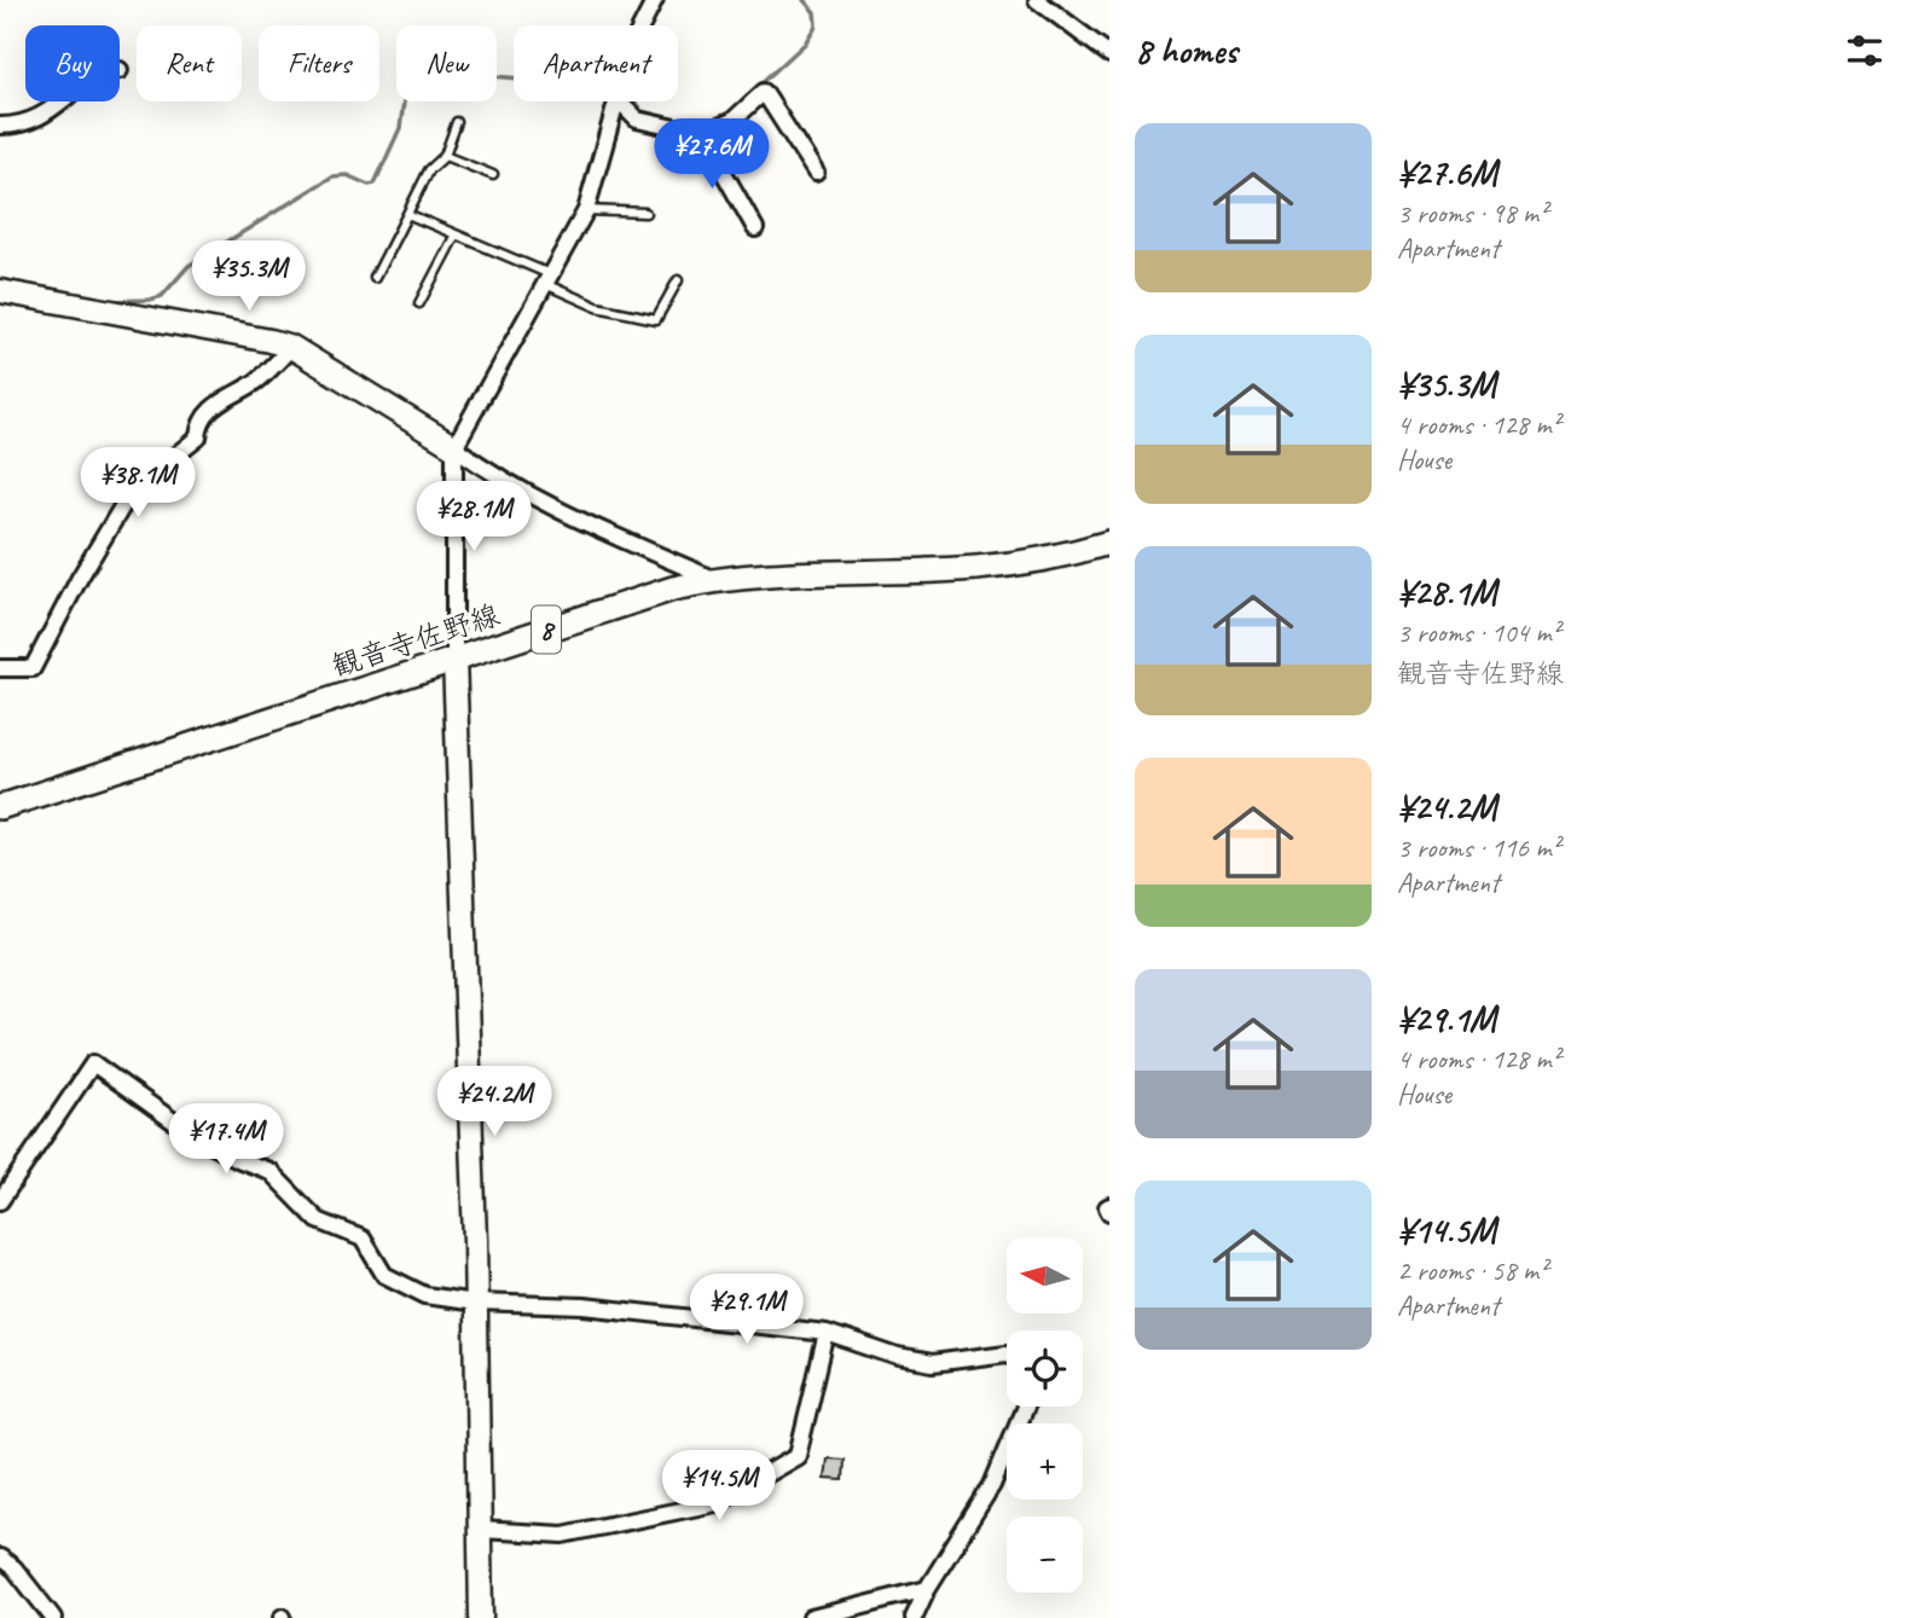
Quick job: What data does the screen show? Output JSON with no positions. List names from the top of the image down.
{
  "streets": {
    "main road": ["8", "観音寺佐野線"]
  },
  "north": "left",
  "page": {
    "heading": "8 homes",
    "chip": [
      "Buy",
      "Rent",
      "Filters",
      "New",
      "Apartment"
    ],
    "list": [
      {
        "name": "¥27.6M",
        "note": "3 rooms · 98 m² · Apartment"
      },
      {
        "name": "¥35.3M",
        "note": "4 rooms · 128 m² · House"
      },
      {
        "name": "¥28.1M",
        "note": "3 rooms · 104 m² · 観音寺佐野線"
      },
      {
        "name": "¥24.2M",
        "note": "3 rooms · 116 m² · Apartment"
      },
      {
        "name": "¥29.1M",
        "note": "4 rooms · 128 m² · House"
      },
      {
        "name": "¥14.5M",
        "note": "2 rooms · 58 m² · Apartment"
      }
    ],
    "price": [
      "¥27.6M",
      "¥35.3M",
      "¥38.1M",
      "¥28.1M",
      "¥24.2M",
      "¥17.4M",
      "¥29.1M",
      "¥14.5M"
    ],
    "map_buttons": ["+", "−"]
  }
}
